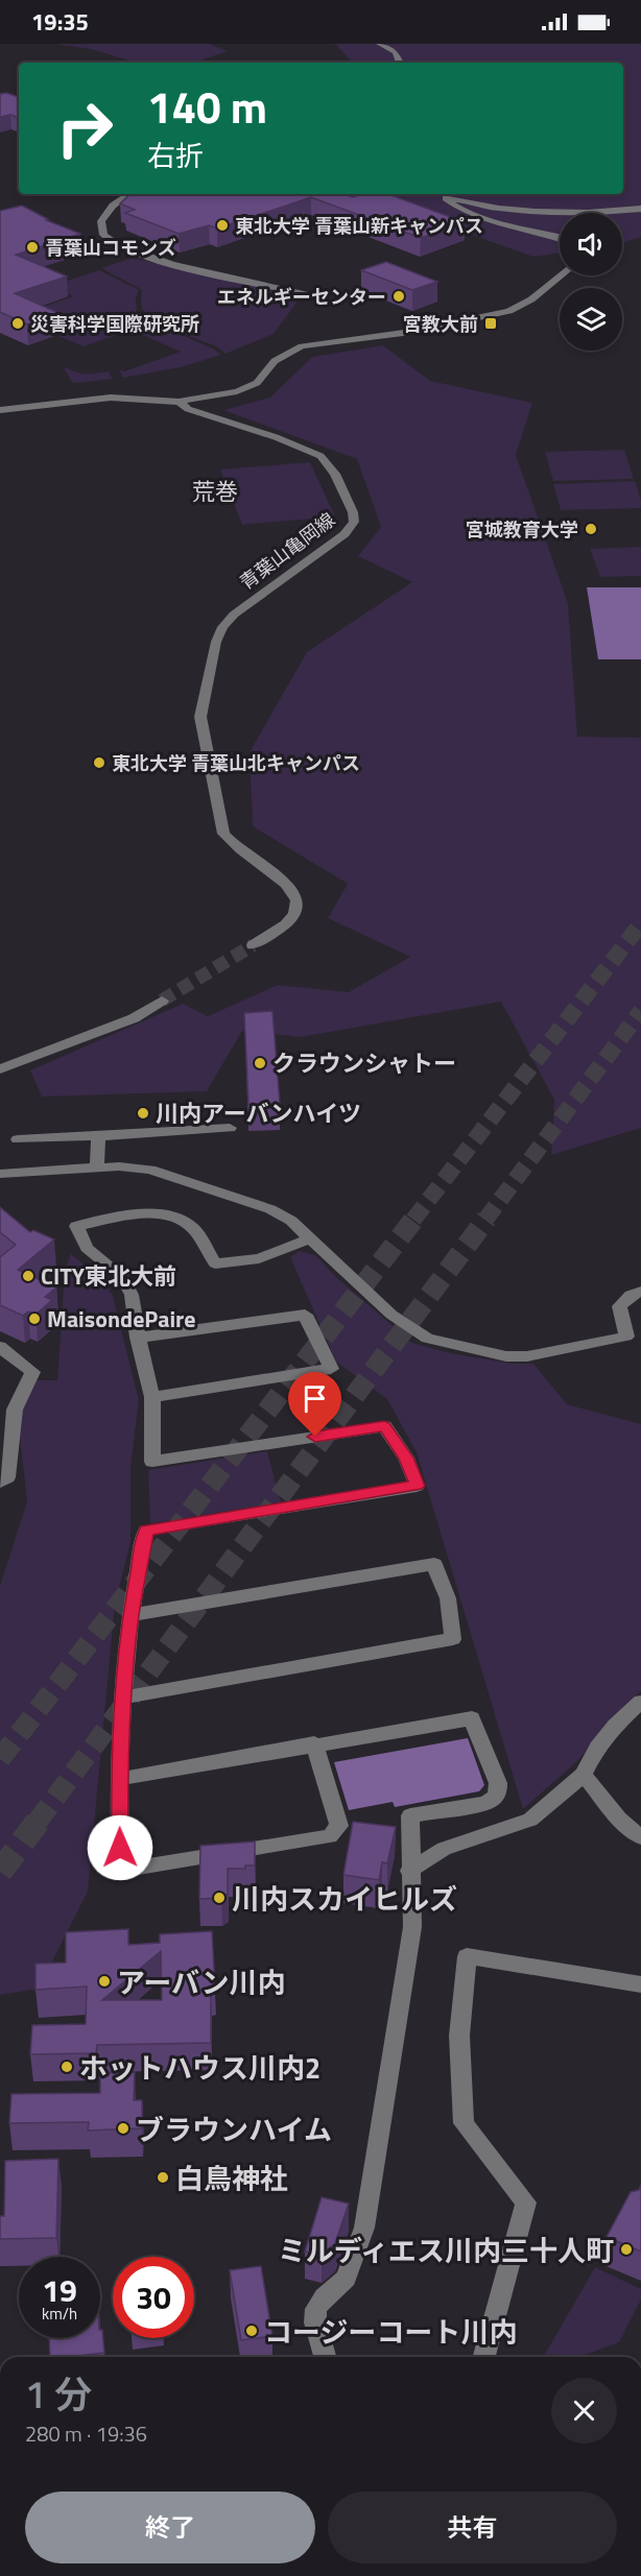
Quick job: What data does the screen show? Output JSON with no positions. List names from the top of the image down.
{
  "streets": {
    "street": ["青葉山亀岡線"]
  },
  "districts": ["荒巻"],
  "places": {
    "other": [
      "東北大学 青葉山新キャンパス",
      "青葉山コモンズ",
      "エネルギーセンター",
      "災害科学国際研究所",
      "宮城教育大学",
      "東北大学 青葉山北キャンパス",
      "クラウンシャトー",
      "川内アーバンハイツ",
      "CITY東北大前",
      "MaisondePaire",
      "川内スカイヒルズ",
      "アーバン川内",
      "ホットハウス川内2",
      "ブラウンハイム",
      "白鳥神社",
      "ミルディエス川内三十人町",
      "コージーコート川内"
    ],
    "transit": ["宮教大前"]
  },
  "page": {
    "status": "19:35",
    "turn": ["140 m", "右折"],
    "speed": "19 km/h",
    "limit": "30",
    "heading": ["1 分", "280 m · 19:36"],
    "buttons": ["終了", "共有"]
  }
}
